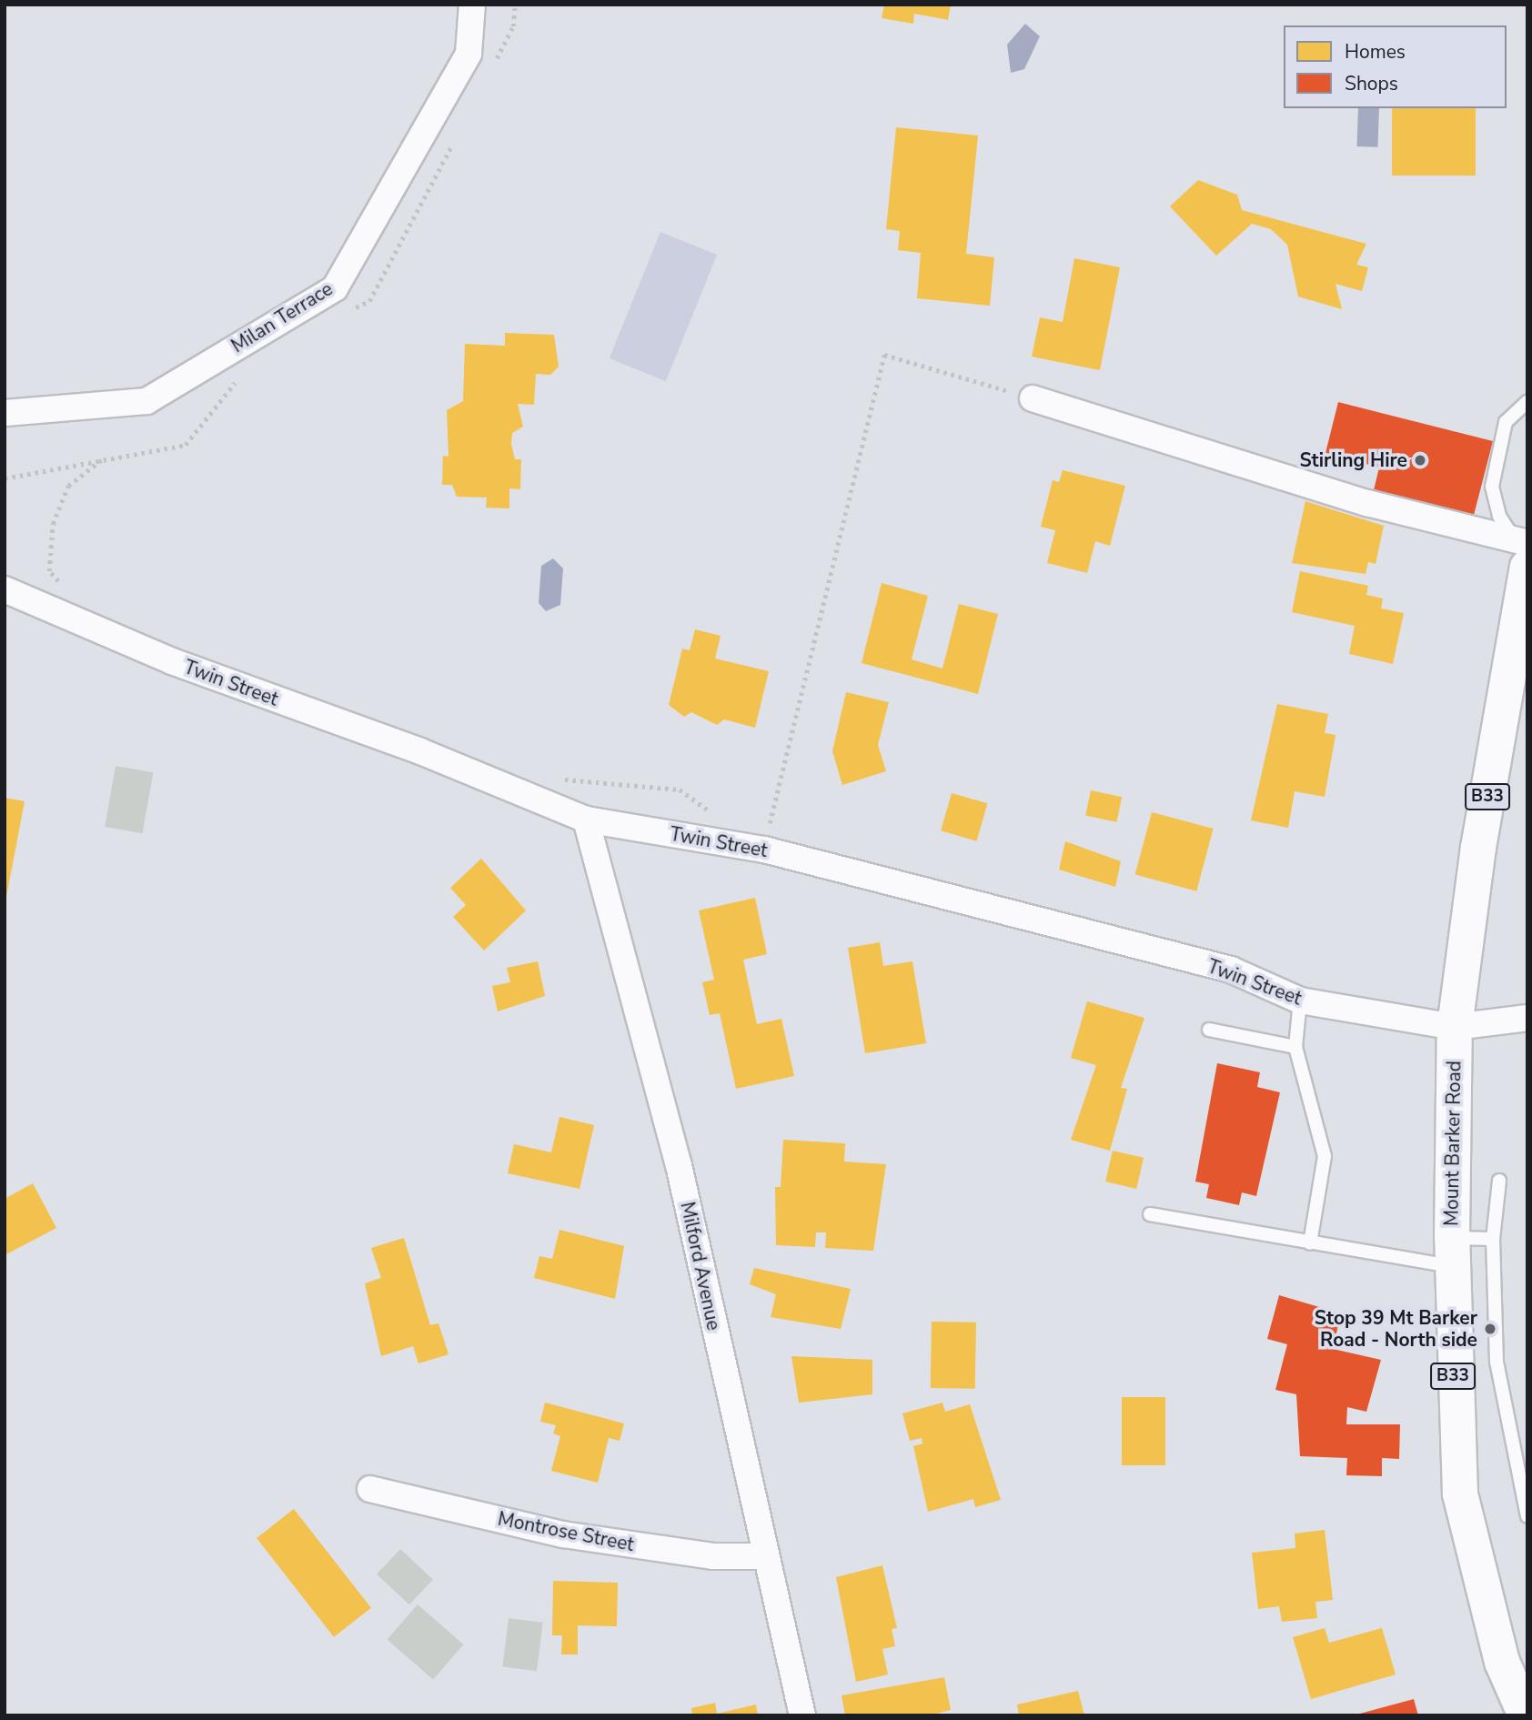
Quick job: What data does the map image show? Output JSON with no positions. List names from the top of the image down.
{
  "streets": {
    "main road": ["B33", "Mount Barker Road"],
    "street": [
      "Milan Terrace",
      "Twin Street",
      "Milford Avenue",
      "Montrose Street"
    ]
  },
  "crossings": [
    ["Twin Street", "Mount Barker Road"],
    ["Twin Street", "Milford Avenue"],
    ["Milford Avenue", "Montrose Street"]
  ],
  "places": ["Stirling Hire", "Stop 39 Mt Barker Road - North side"],
  "legend": ["Homes", "Shops"]
}
